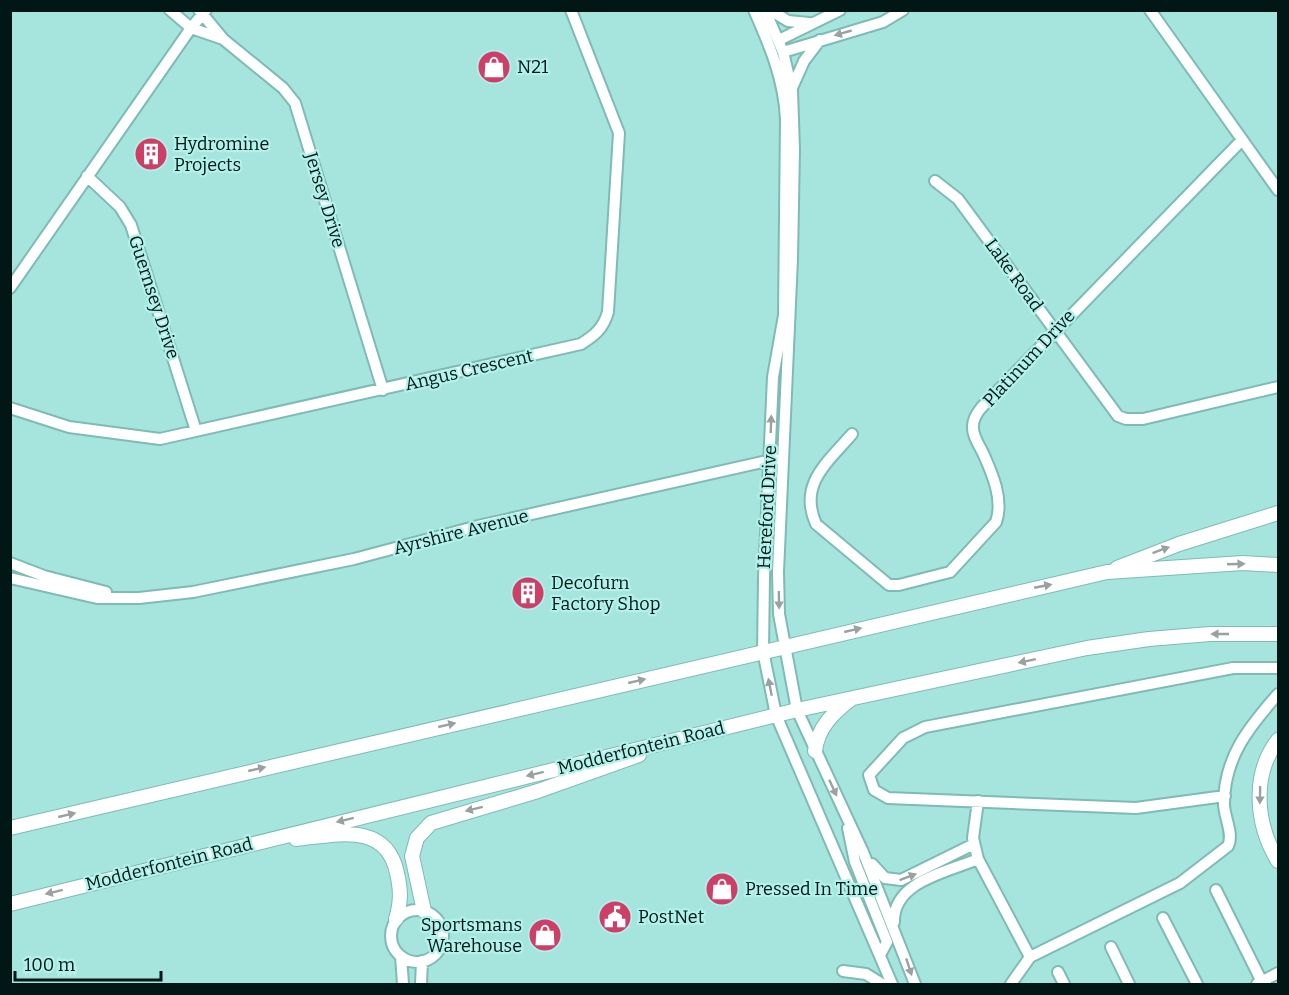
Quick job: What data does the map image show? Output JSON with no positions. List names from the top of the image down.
{
  "streets": {
    "main road": ["Modderfontein Road"],
    "street": [
      "Jersey Drive",
      "Lake Road",
      "Guernsey Drive",
      "Platinum Drive",
      "Angus Crescent",
      "Hereford Drive",
      "Ayrshire Avenue"
    ]
  },
  "crossings": [
    ["Jersey Drive", "Angus Crescent"],
    ["Lake Road", "Platinum Drive"],
    ["Guernsey Drive", "Angus Crescent"],
    ["Hereford Drive", "Ayrshire Avenue"],
    ["Hereford Drive", "Modderfontein Road"]
  ],
  "places": {
    "shop": ["N21", "Pressed In Time", "Sportsmans Warehouse"],
    "building": ["Hydromine Projects", "Decofurn Factory Shop"],
    "public building": ["PostNet"]
  },
  "scale_bar": "100 m"
}
